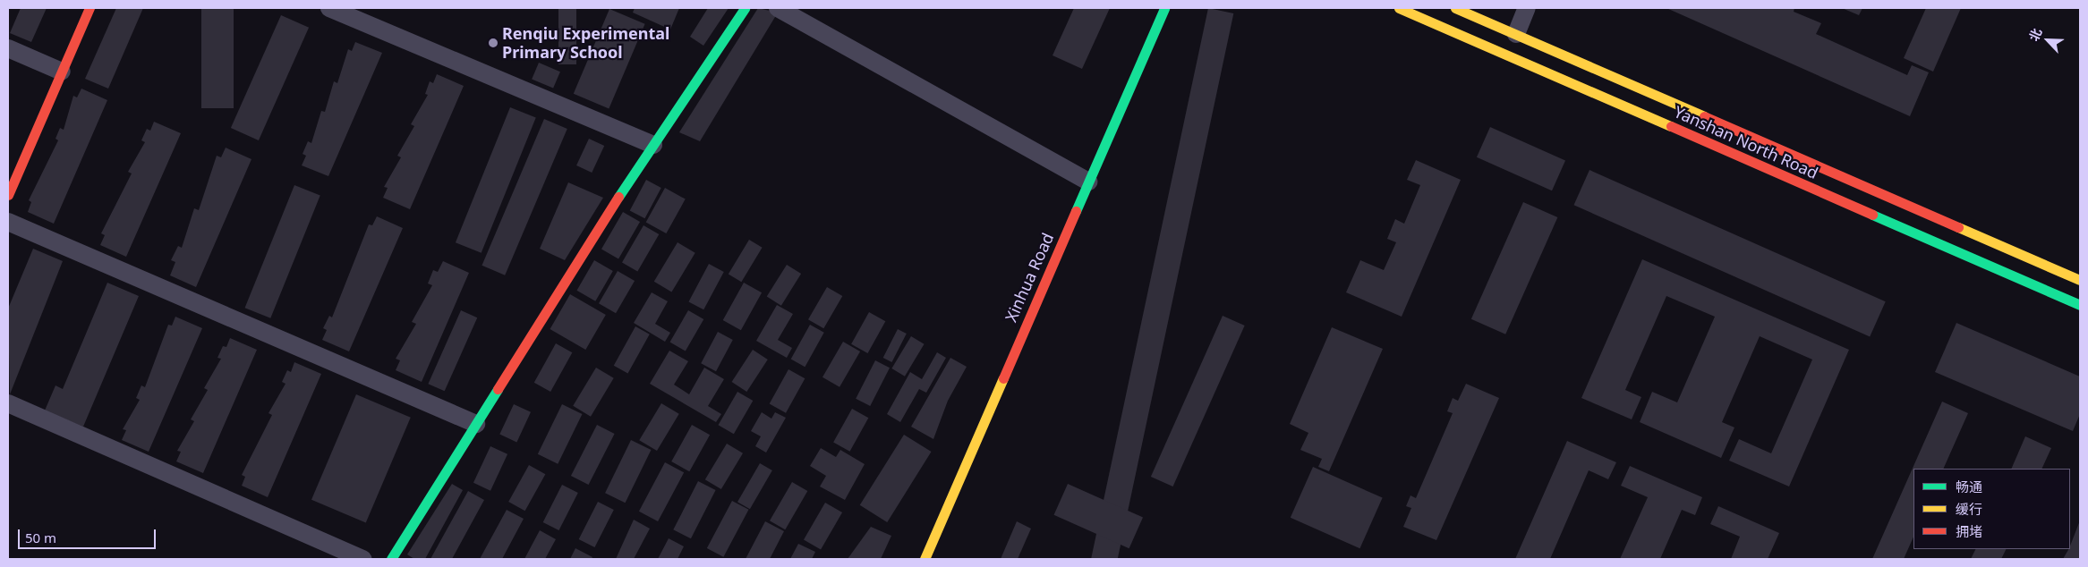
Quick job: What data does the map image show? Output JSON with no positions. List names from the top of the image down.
{
  "streets": {
    "main road": ["Yanshan North Road", "Xinhua Road"]
  },
  "places": ["Renqiu Experimental Primary School"],
  "legend": ["畅通", "缓行", "拥堵"],
  "scale_bar": "50 m",
  "north": "top left"
}
